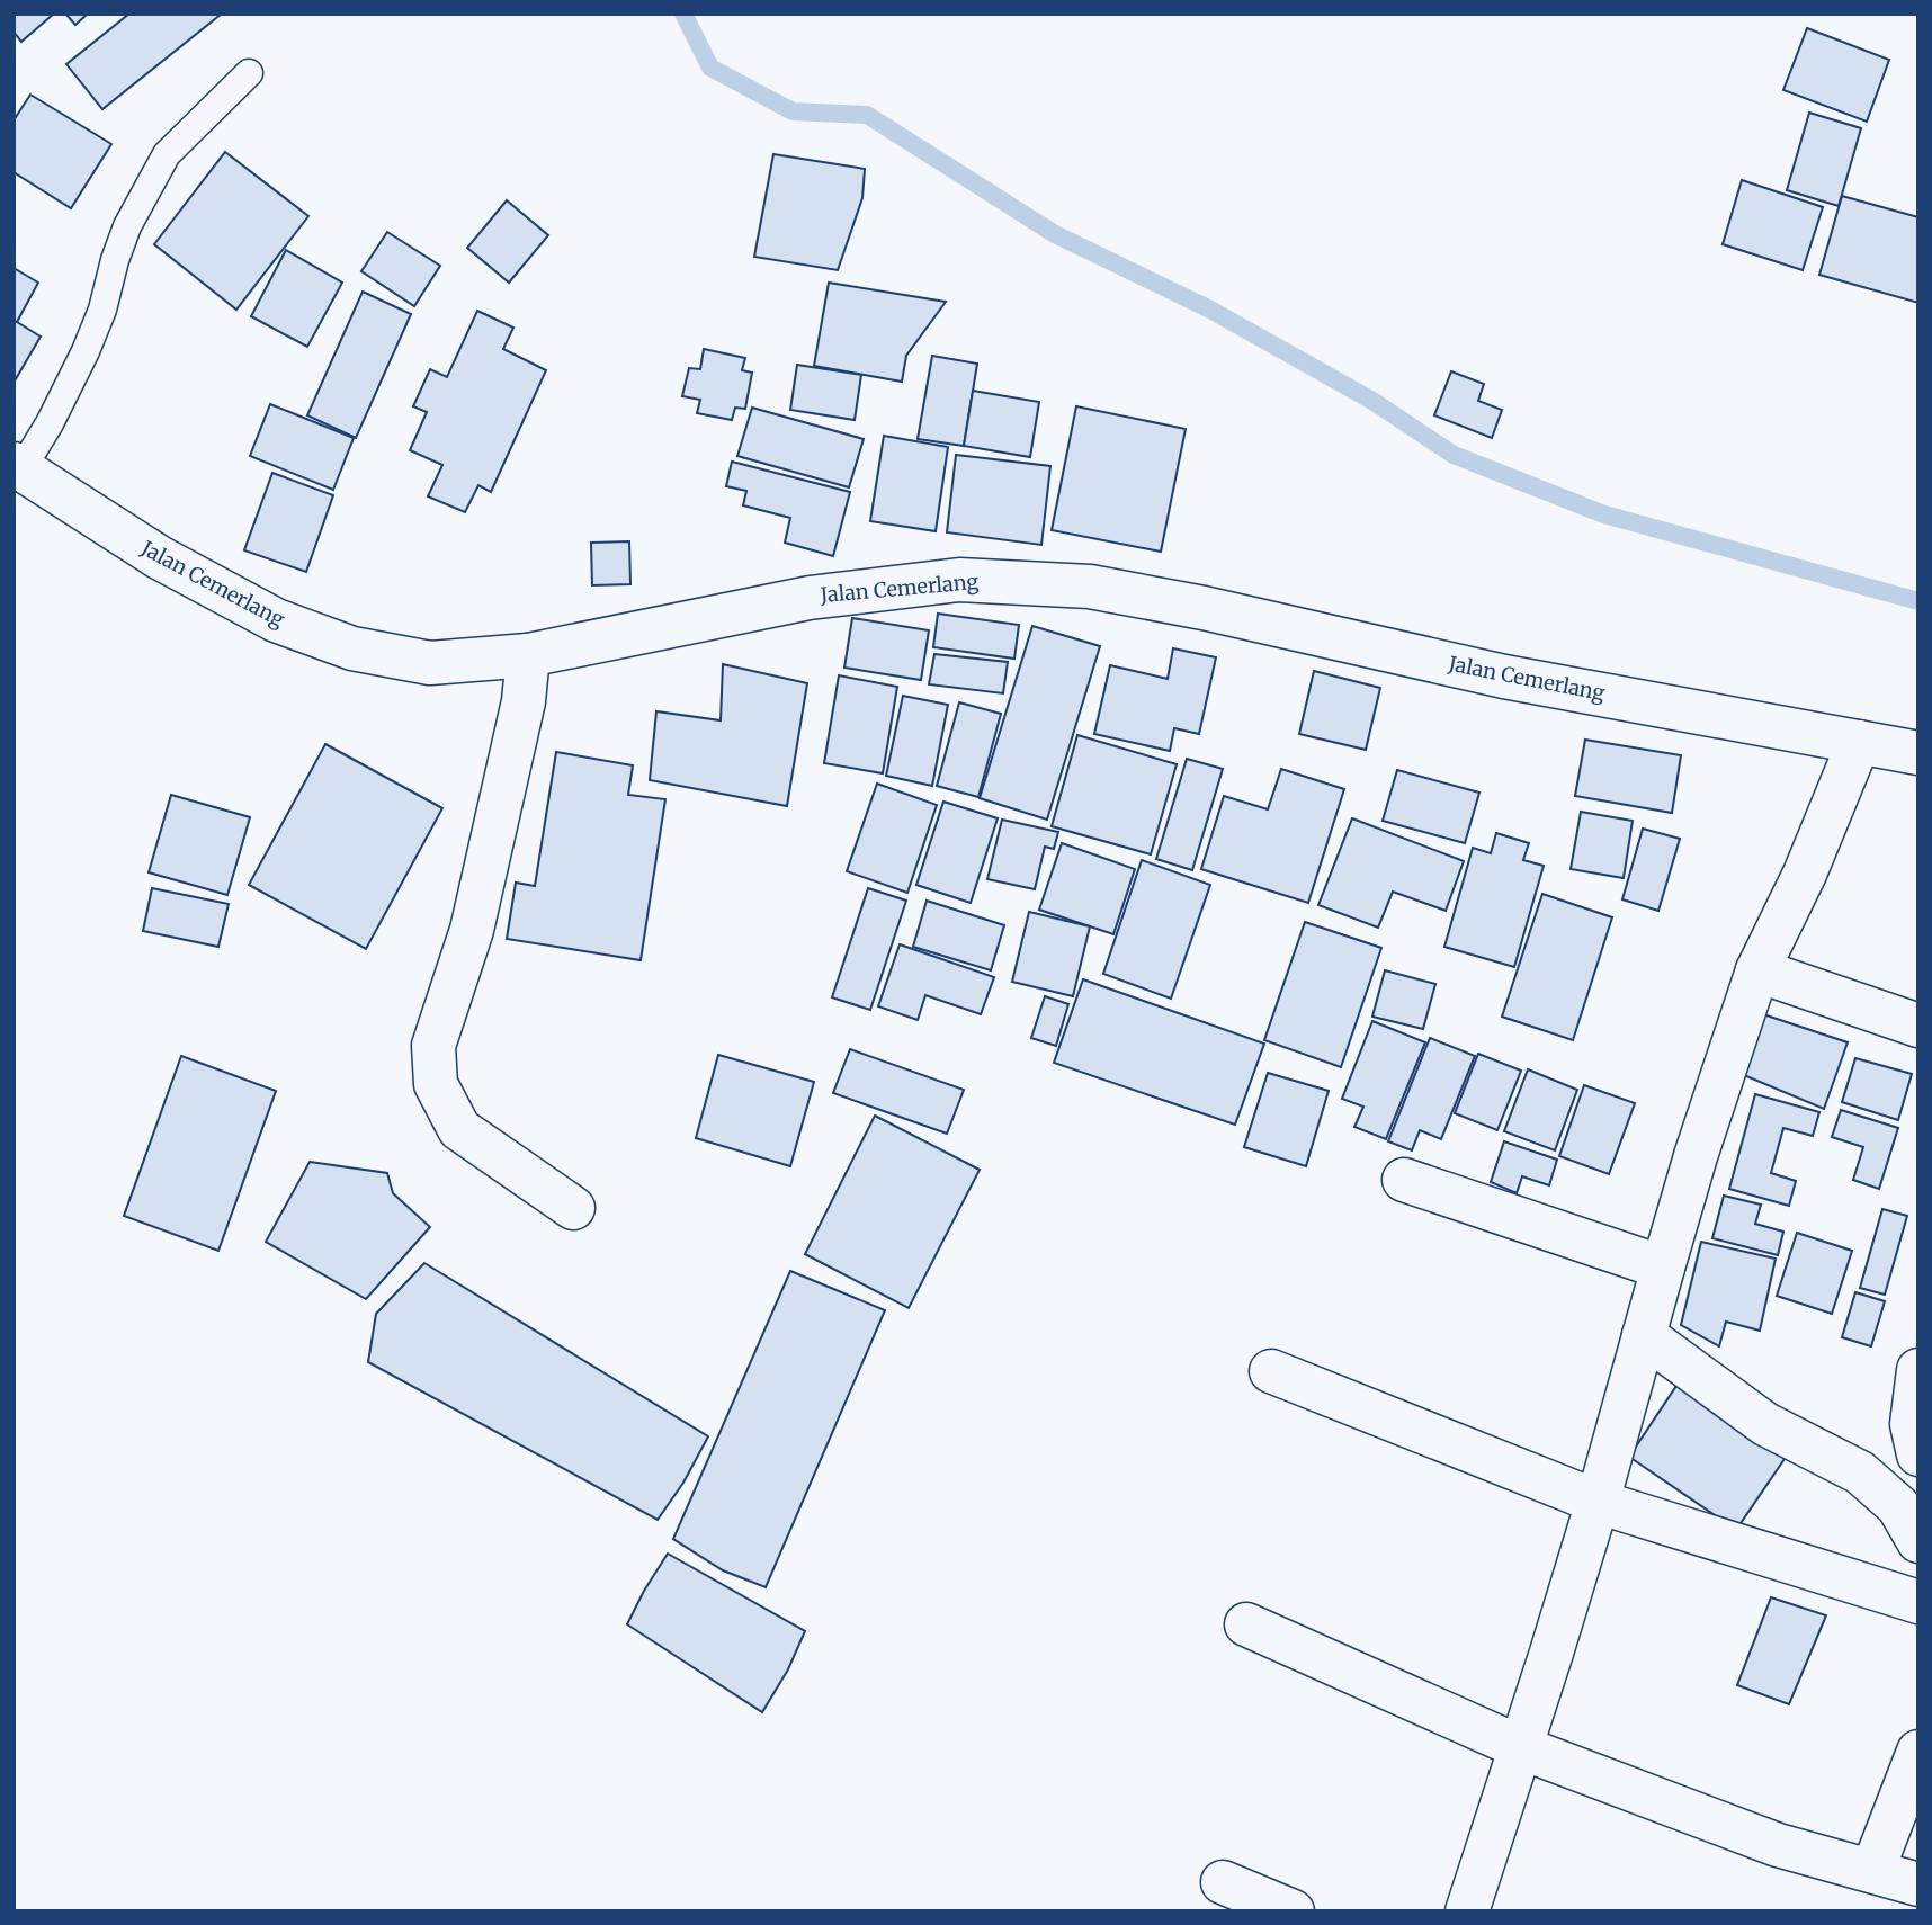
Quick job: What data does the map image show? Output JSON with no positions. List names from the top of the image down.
{
  "streets": {
    "street": ["Jalan Cemerlang"]
  }
}
